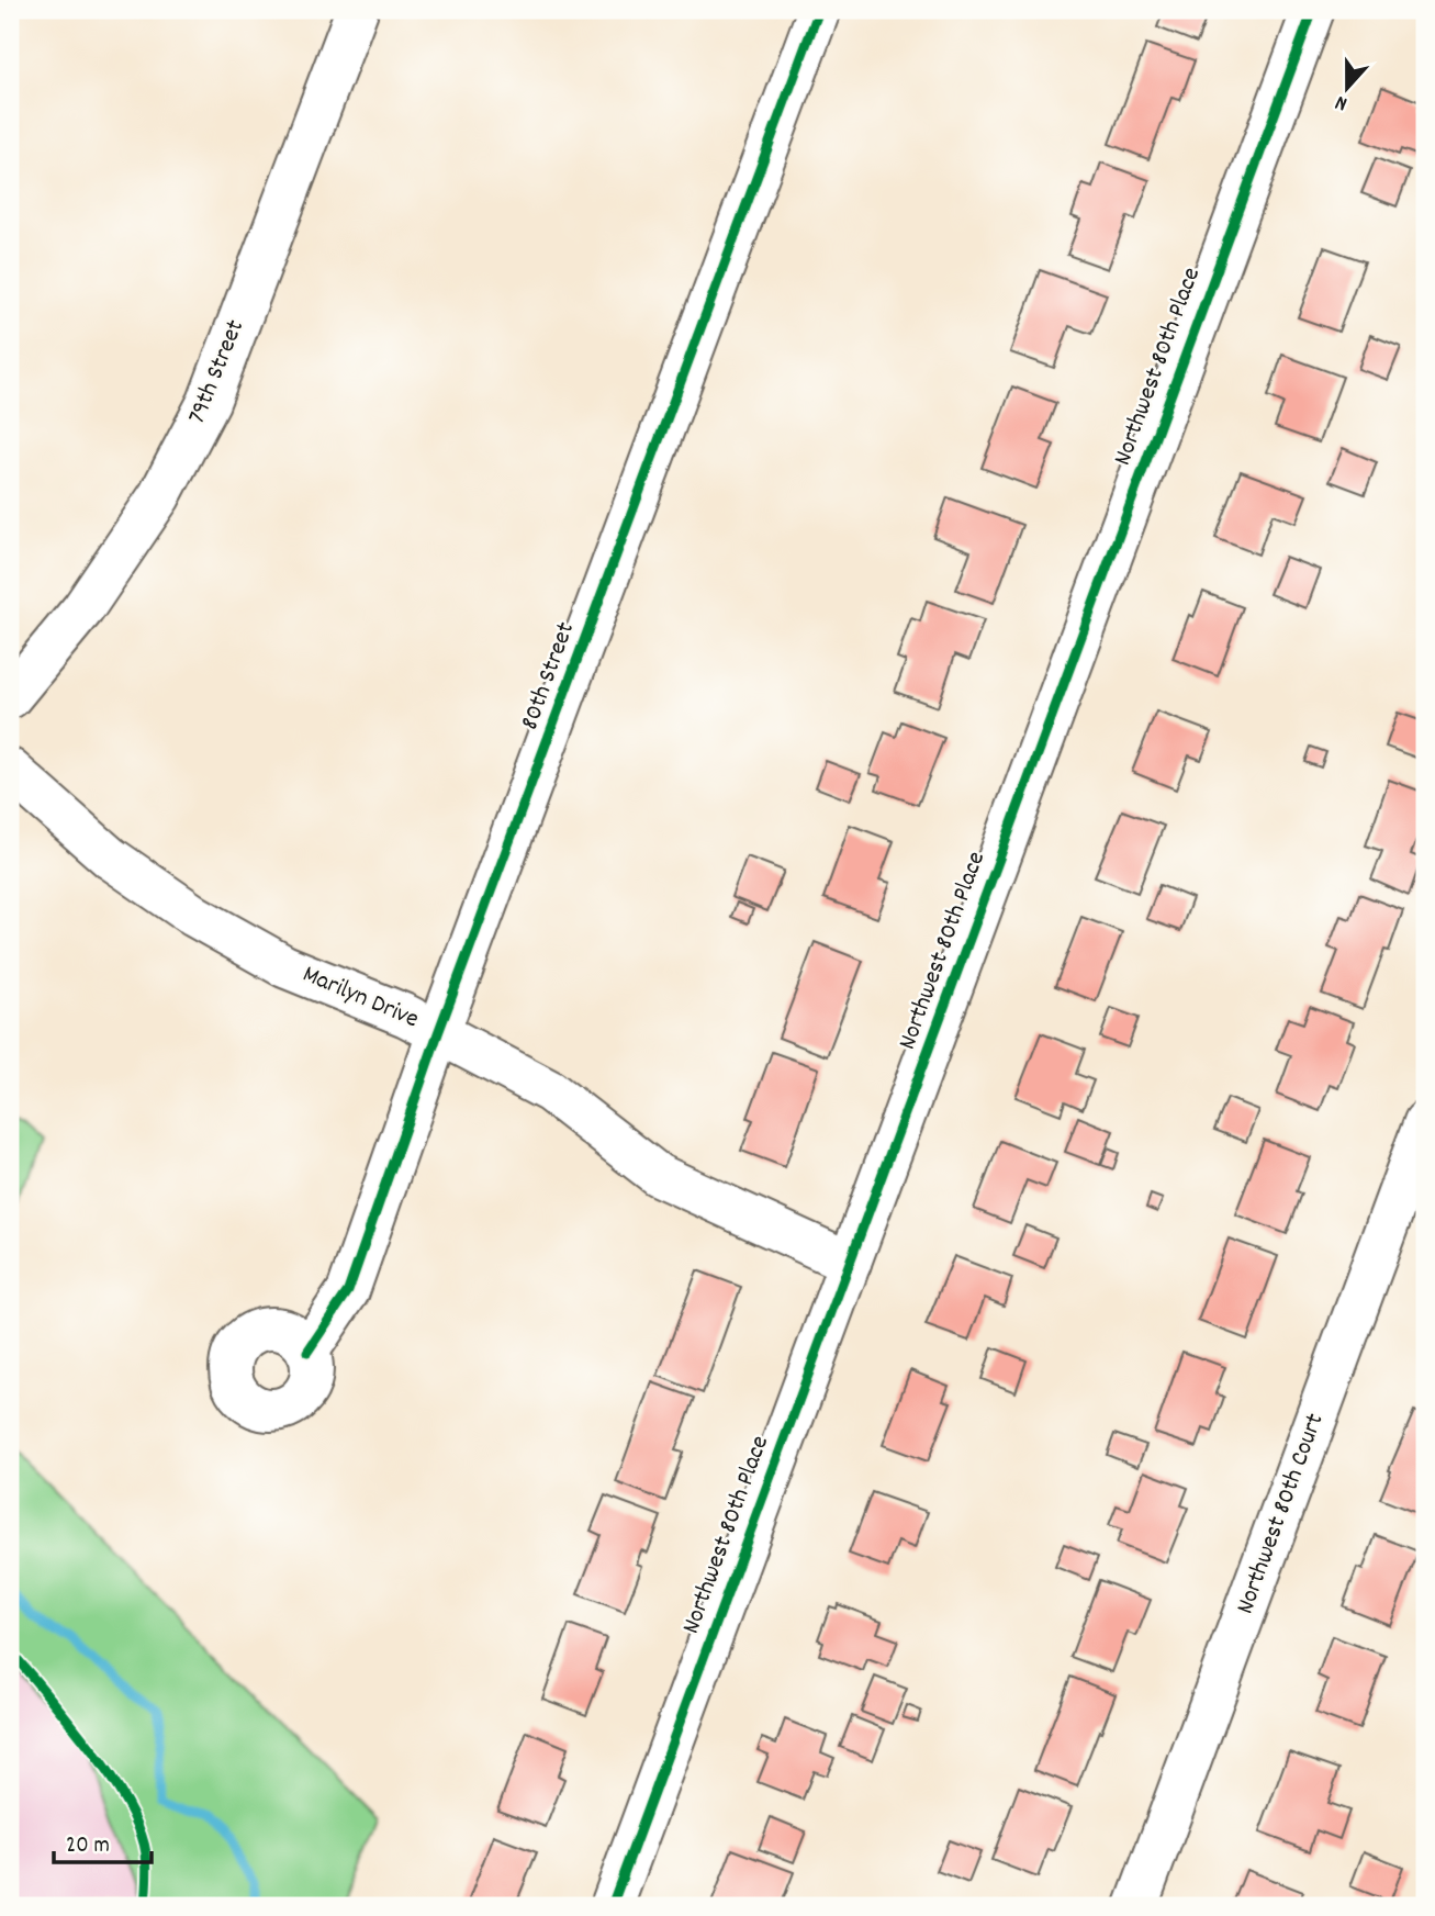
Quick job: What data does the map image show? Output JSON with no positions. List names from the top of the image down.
{
  "streets": {
    "street": [
      "Northwest 80th Place",
      "79th Street",
      "80th Street",
      "Marilyn Drive",
      "Northwest 80th Court"
    ]
  },
  "crossings": [
    ["Northwest 80th Place", "Marilyn Drive"],
    ["80th Street", "Marilyn Drive"]
  ],
  "scale_bar": "20 m",
  "north": "bottom"
}
